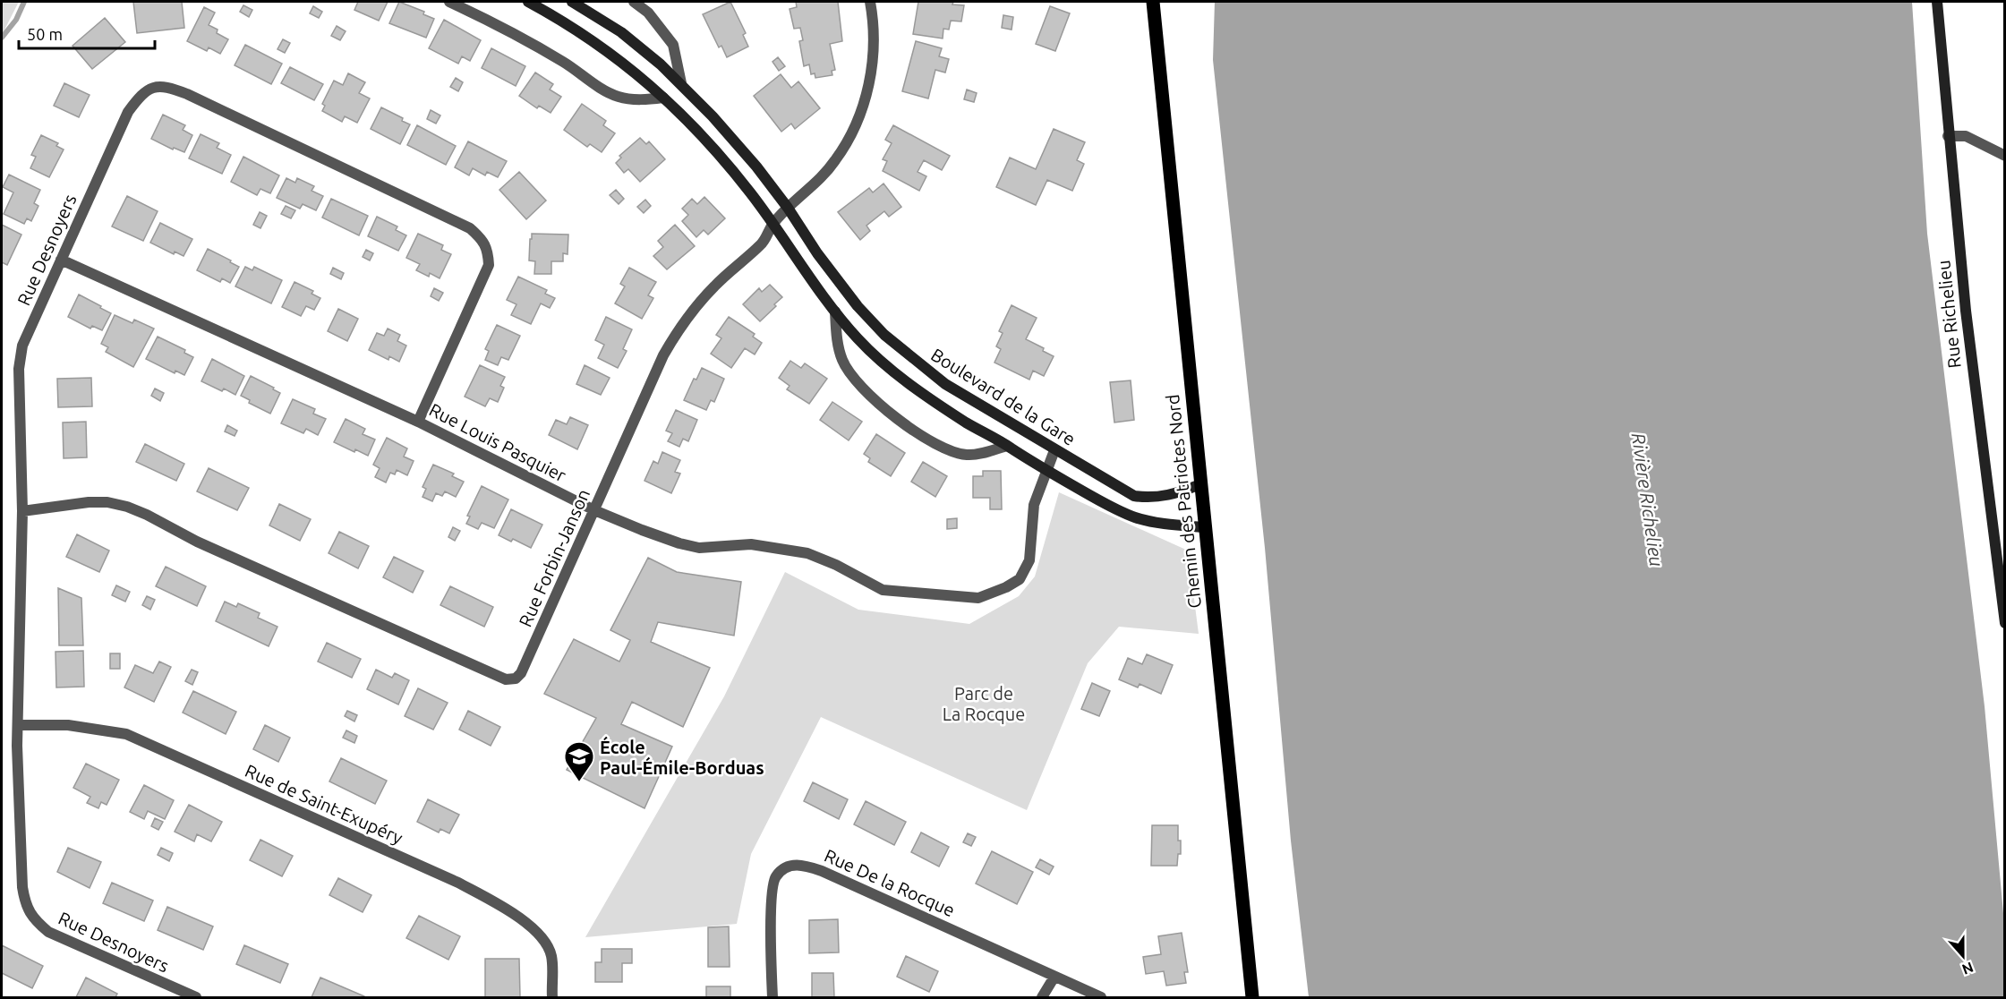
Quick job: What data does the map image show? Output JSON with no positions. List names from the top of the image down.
{
  "streets": {
    "main road": ["Chemin des Patriotes Nord"],
    "street": [
      "Rue Desnoyers",
      "Rue Richelieu",
      "Boulevard de la Gare",
      "Rue Louis Pasquier",
      "Rue Forbin-Janson",
      "Rue de Saint-Exupéry",
      "Rue De la Rocque"
    ]
  },
  "crossings": [
    ["Rue Desnoyers", "Rue Louis Pasquier"],
    ["Rue Desnoyers", "Rue Forbin-Janson"],
    ["Rue Desnoyers", "Rue de Saint-Exupéry"],
    ["Boulevard de la Gare", "Rue Louis Pasquier"],
    ["Boulevard de la Gare", "Chemin des Patriotes Nord"],
    ["Boulevard de la Gare", "Rue Forbin-Janson"],
    ["Rue Louis Pasquier", "Rue Forbin-Janson"]
  ],
  "water": ["Rivière Richelieu"],
  "parks": ["Parc de La Rocque"],
  "places": {
    "school or university": ["École Paul-Émile-Borduas"]
  },
  "scale_bar": "50 m",
  "north": "bottom"
}
